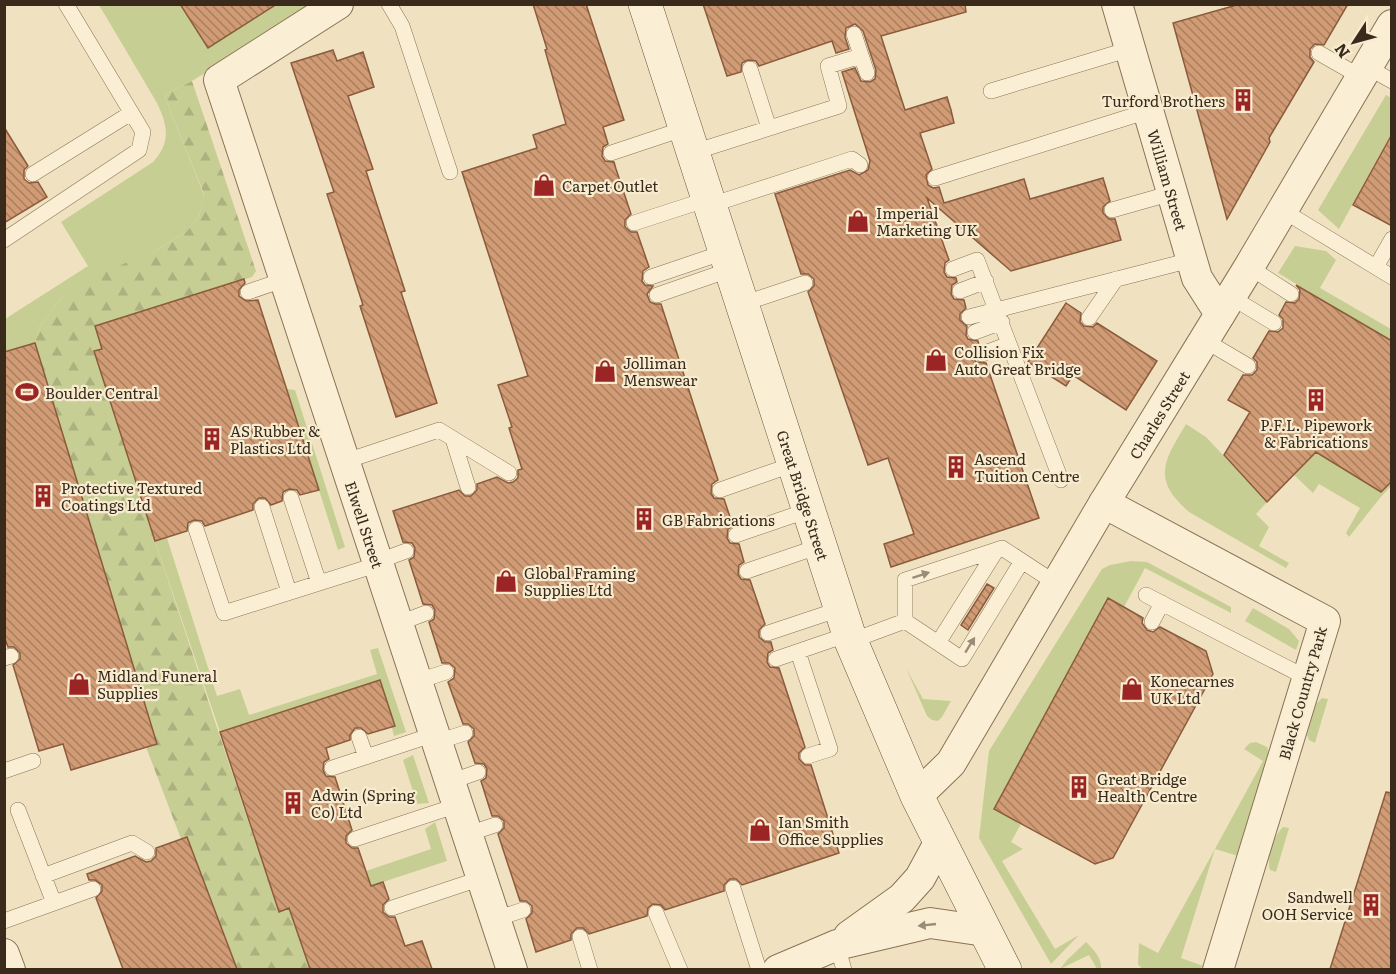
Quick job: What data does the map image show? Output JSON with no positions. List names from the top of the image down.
{
  "streets": {
    "street": [
      "William Street",
      "Charles Street",
      "Great Bridge Street",
      "Elwell Street",
      "Black Country Park"
    ]
  },
  "crossings": [
    ["William Street", "Charles Street"],
    ["Charles Street", "Great Bridge Street"],
    ["Charles Street", "Black Country Park"]
  ],
  "places": {
    "building": [
      "Turford Brothers",
      "P.F.L. Pipework & Fabrications",
      "AS Rubber & Plastics Ltd",
      "Ascend Tuition Centre",
      "Protective Textured Coatings Ltd",
      "GB Fabrications",
      "Great Bridge Health Centre",
      "Adwin (Spring Co) Ltd",
      "Sandwell OOH Service"
    ],
    "shop": [
      "Carpet Outlet",
      "Imperial Marketing UK",
      "Collision Fix Auto Great Bridge",
      "Jolliman Menswear",
      "Global Framing Supplies Ltd",
      "Midland Funeral Supplies",
      "Konecarnes UK Ltd",
      "Ian Smith Office Supplies"
    ],
    "sports": ["Boulder Central"]
  },
  "north": "bottom left"
}
